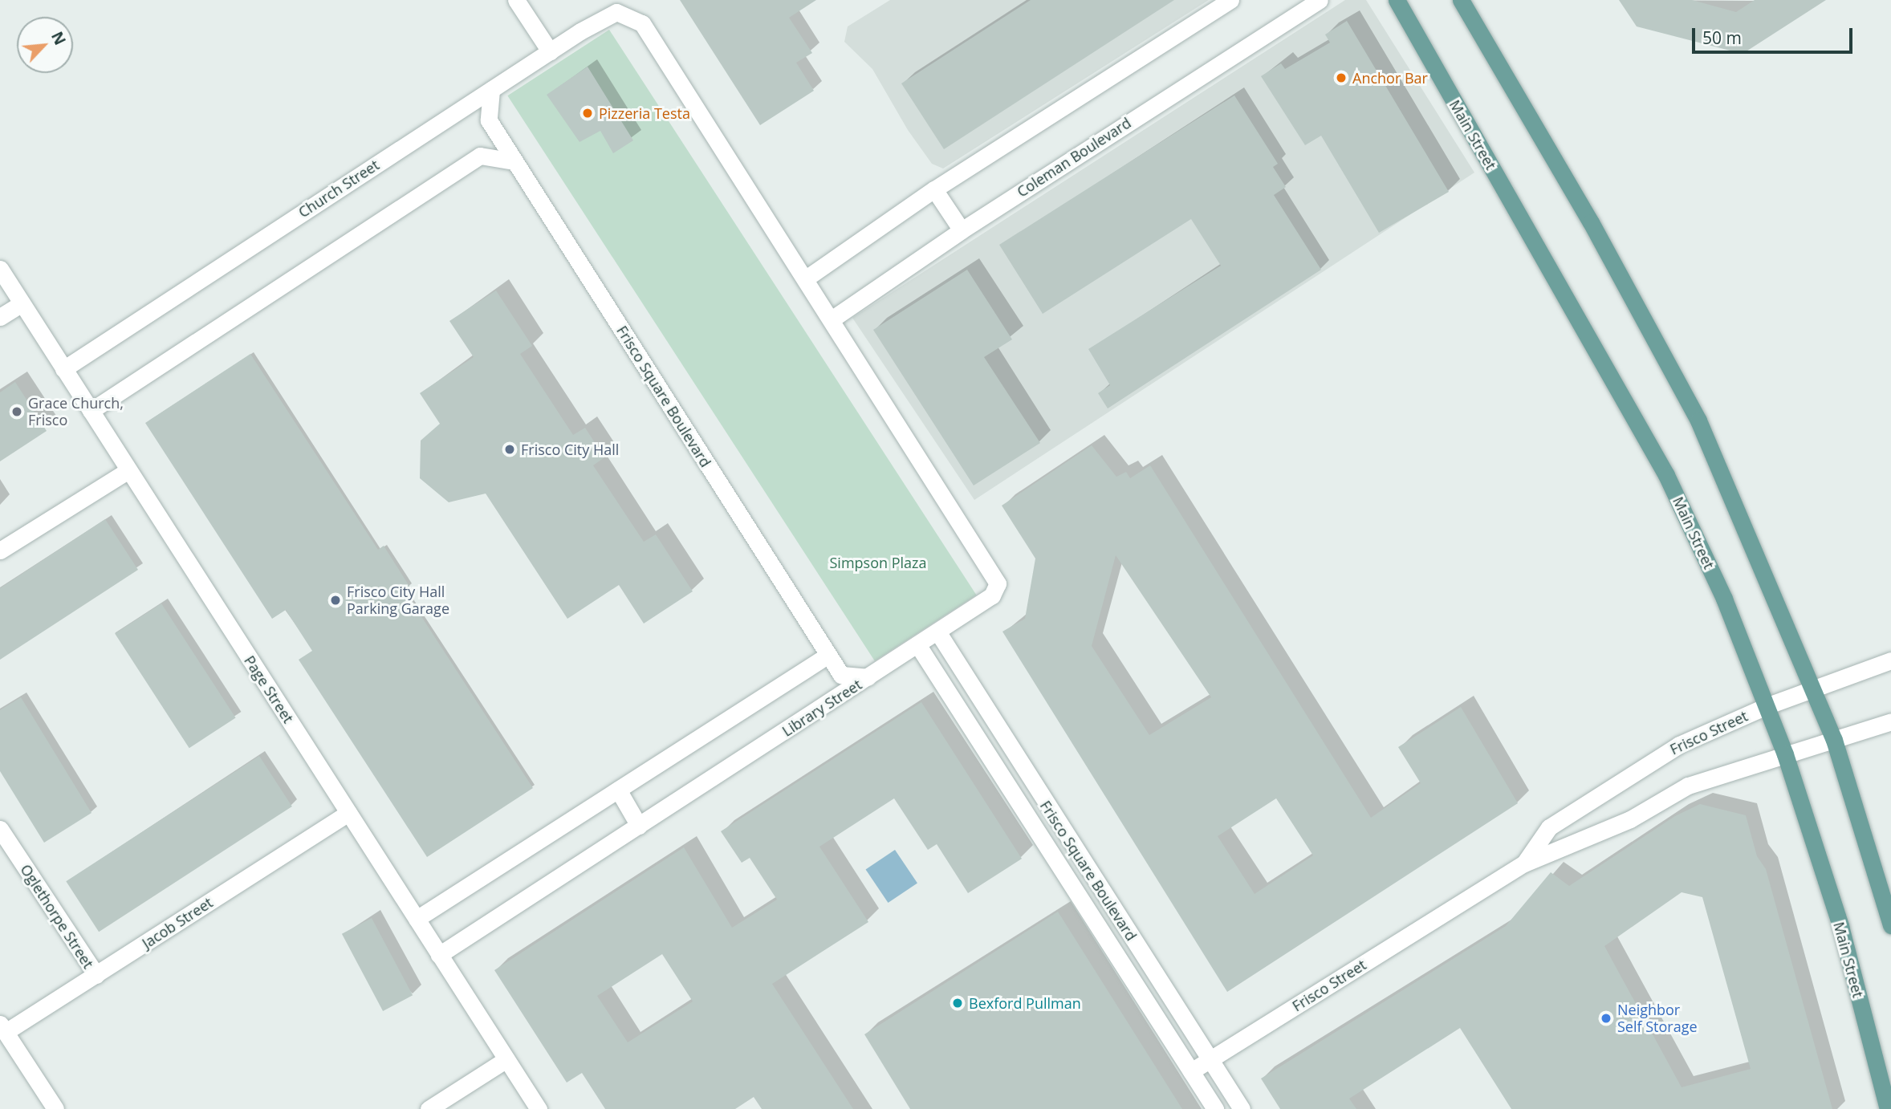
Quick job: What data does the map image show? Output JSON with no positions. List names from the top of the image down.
{
  "streets": {
    "main road": ["Main Street"],
    "street": [
      "Coleman Boulevard",
      "Church Street",
      "Frisco Square Boulevard",
      "Page Street",
      "Library Street",
      "Frisco Street",
      "Oglethorpe Street",
      "Jacob Street"
    ]
  },
  "crossings": [
    ["Main Street", "Frisco Street"],
    ["Coleman Boulevard", "Library Street"],
    ["Church Street", "Frisco Square Boulevard"],
    ["Church Street", "Page Street"],
    ["Frisco Square Boulevard", "Library Street"],
    ["Frisco Square Boulevard", "Frisco Street"],
    ["Page Street", "Library Street"],
    ["Page Street", "Jacob Street"],
    ["Oglethorpe Street", "Jacob Street"]
  ],
  "parks": ["Simpson Plaza"],
  "places": [
    "Anchor Bar",
    "Pizzeria Testa",
    "Grace Church, Frisco",
    "Frisco City Hall",
    "Frisco City Hall Parking Garage",
    "Bexford Pullman",
    "Neighbor Self Storage"
  ],
  "scale_bar": "50 m",
  "north": "top right"
}
